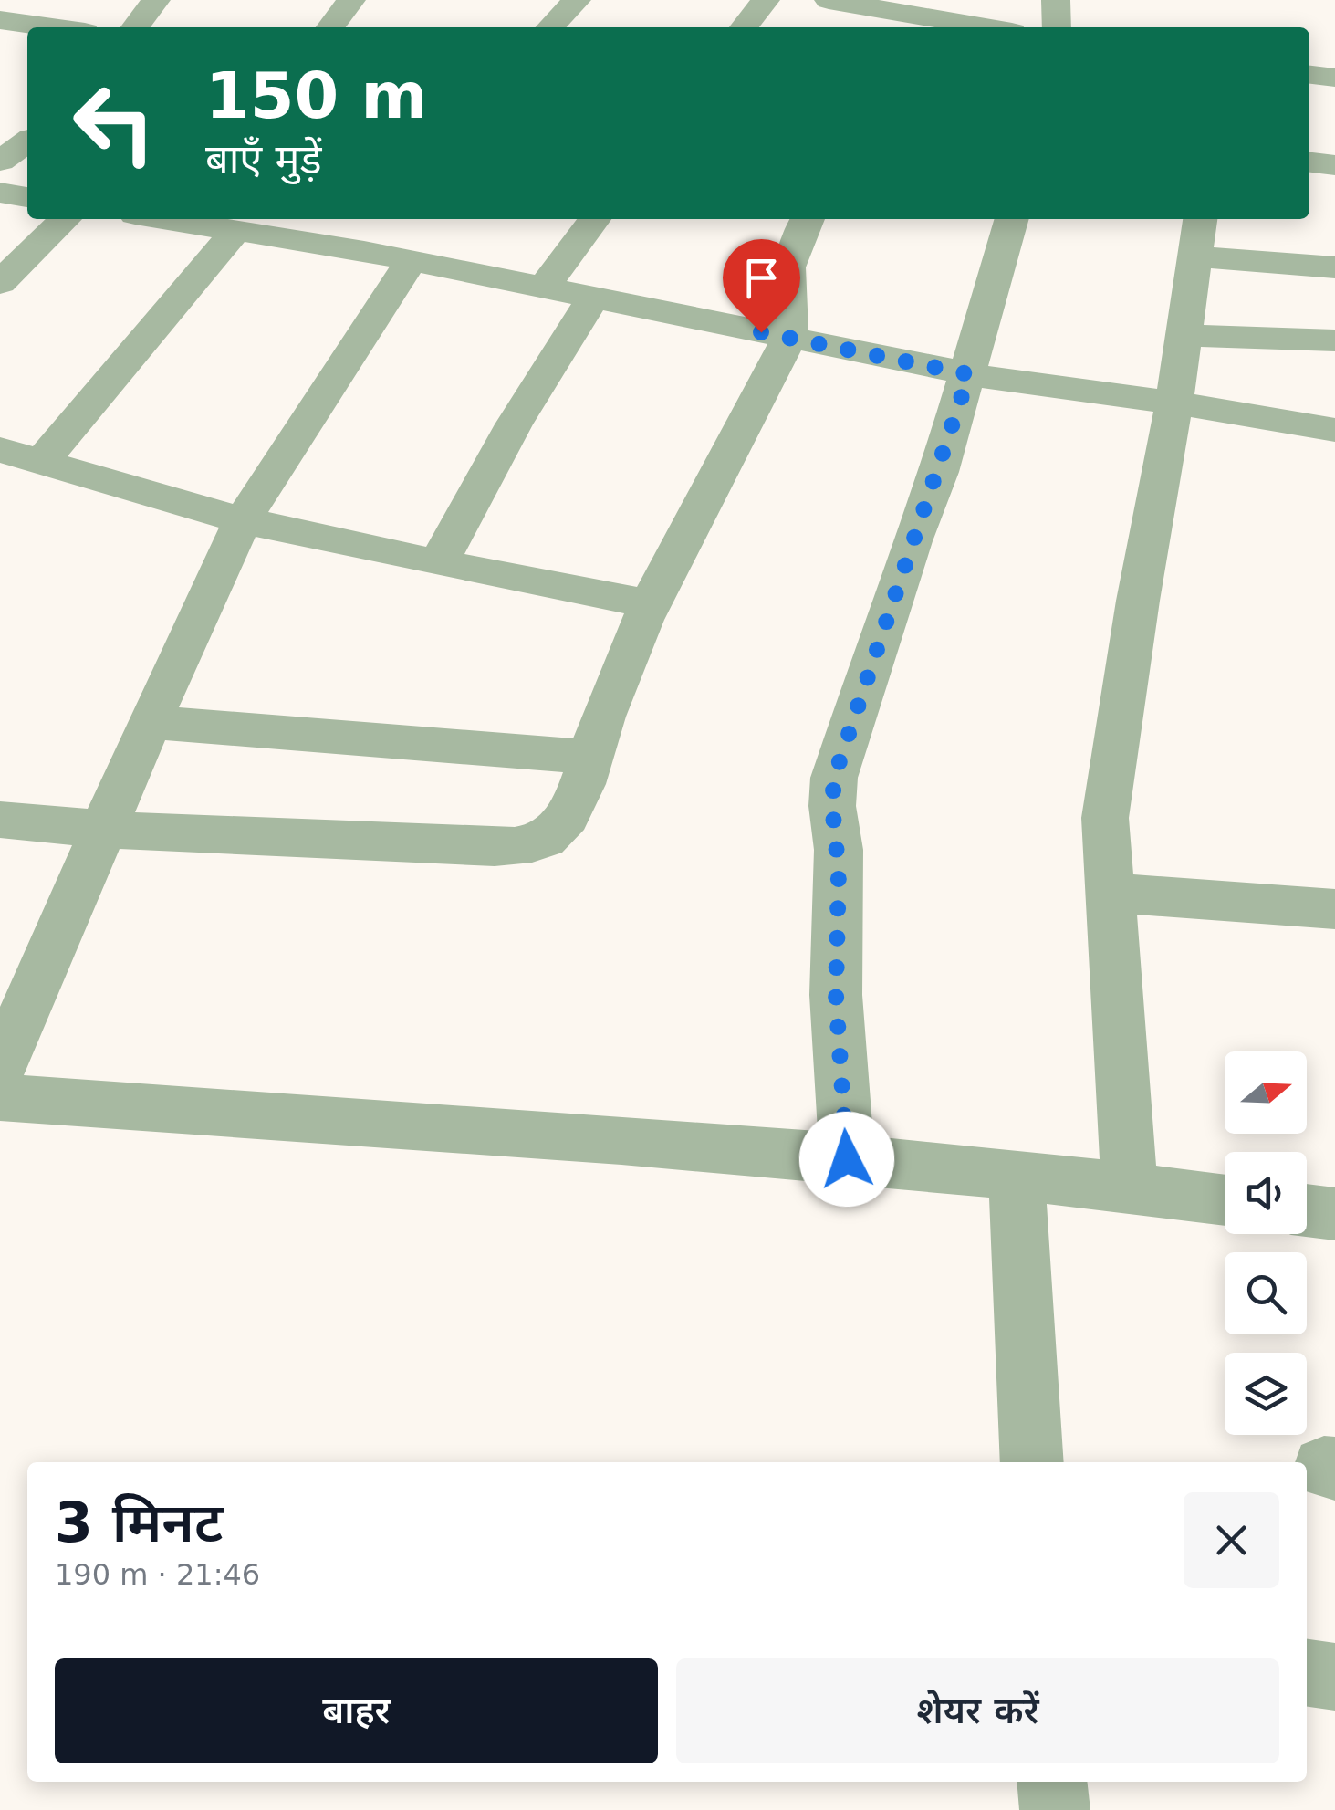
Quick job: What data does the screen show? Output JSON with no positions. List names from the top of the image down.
{
  "north": "right",
  "page": {
    "turn": ["150 m", "बाएँ मुड़ें"],
    "heading": ["3 मिनट", "190 m · 21:46"],
    "buttons": ["बाहर", "शेयर करें"]
  }
}
